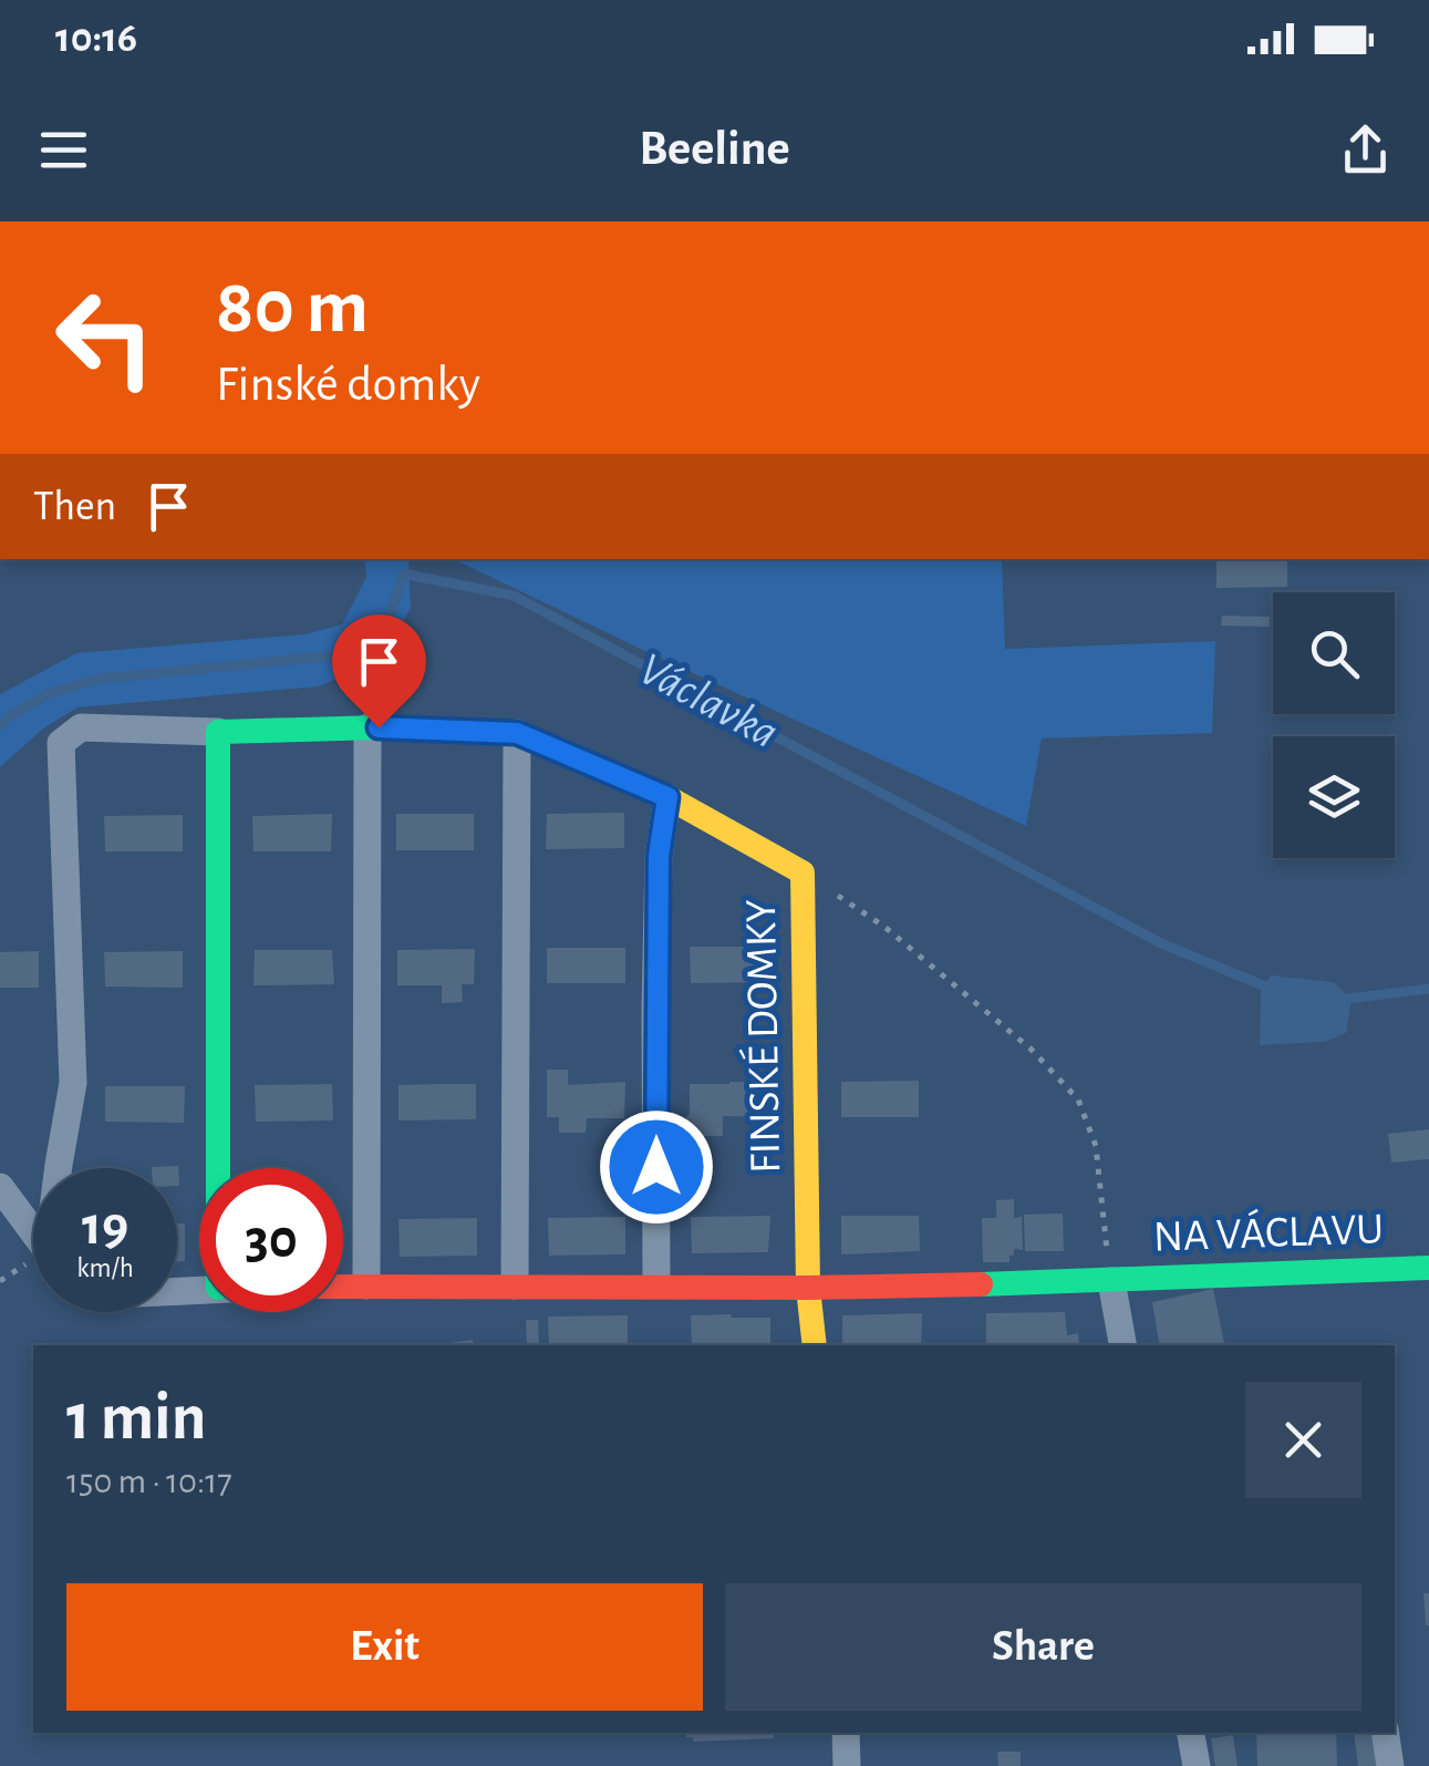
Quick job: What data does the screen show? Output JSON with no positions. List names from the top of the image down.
{
  "streets": {
    "street": ["FINSKÉ DOMKY", "NA VÁCLAVU"]
  },
  "water": ["Václavka"],
  "page": {
    "status": "10:16",
    "header": "Beeline",
    "turn": ["80 m", "Finské domky"],
    "then": "Then",
    "speed": "19 km/h",
    "limit": "30",
    "heading": ["1 min", "150 m · 10:17"],
    "buttons": ["Exit", "Share"]
  }
}
